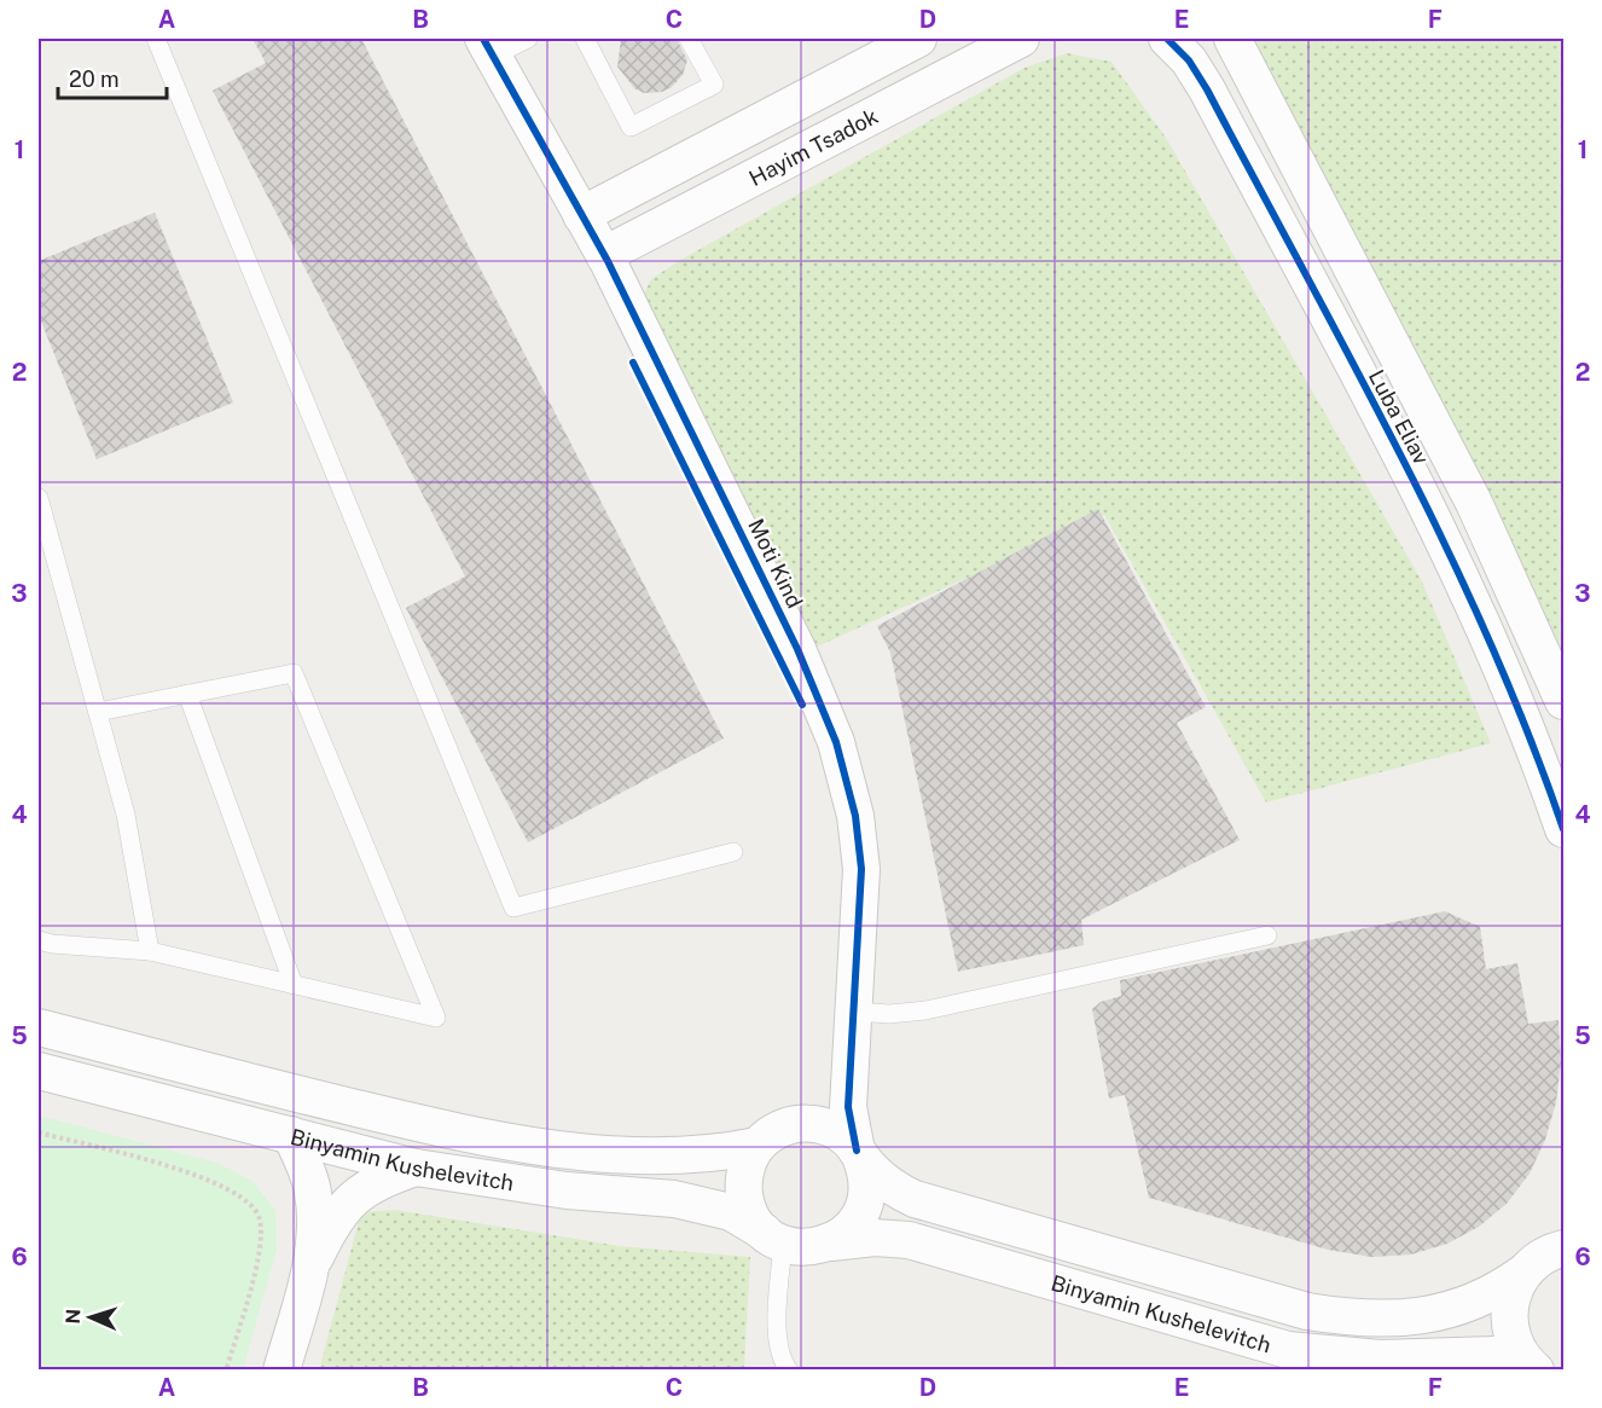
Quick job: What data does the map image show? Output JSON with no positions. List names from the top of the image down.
{
  "streets": {
    "street": [
      "Hayim Tsadok",
      "Luba Eliav",
      "Moti Kind",
      "Binyamin Kushelevitch"
    ]
  },
  "crossings": [
    ["Hayim Tsadok", "Moti Kind"],
    ["Moti Kind", "Binyamin Kushelevitch"]
  ],
  "scale_bar": "20 m",
  "north": "left",
  "grid": {
    "columns": [
      "A",
      "B",
      "C",
      "D",
      "E",
      "F"
    ],
    "rows": [
      "1",
      "2",
      "3",
      "4",
      "5",
      "6"
    ]
  }
}
